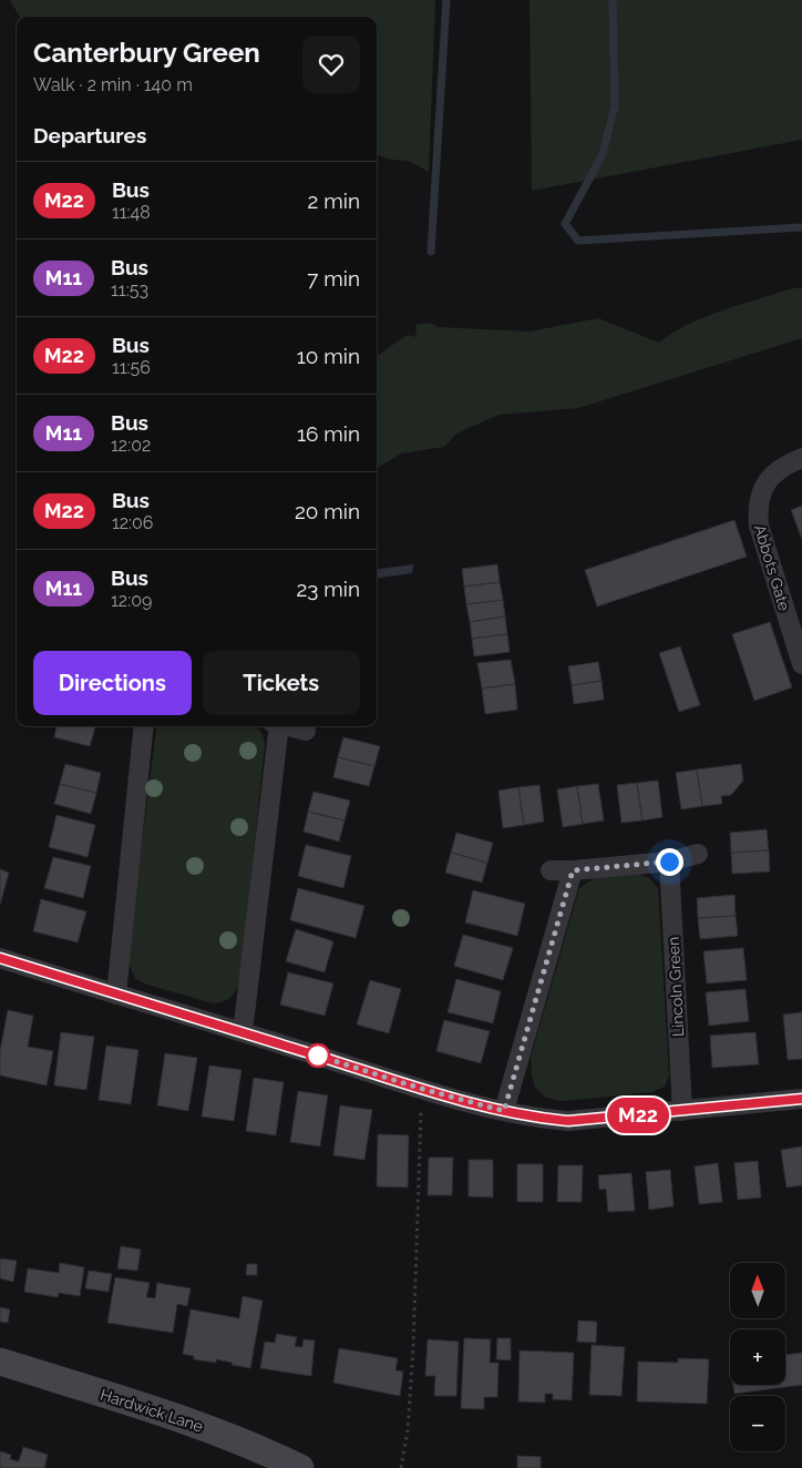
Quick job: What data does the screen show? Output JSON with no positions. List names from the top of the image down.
{
  "streets": {
    "street": ["Abbots Gate", "Lincoln Green", "Hardwick Lane"]
  },
  "lines": ["bus line M22"],
  "north": "top",
  "page": {
    "on_map": "M22",
    "heading": [
      ["Canterbury Green", "Walk · 2 min · 140 m"],
      "Departures"
    ],
    "list": [
      {
        "mark": "M22",
        "name": "Bus",
        "note": "11:48",
        "value": "2 min"
      },
      {
        "mark": "M11",
        "name": "Bus",
        "note": "11:53",
        "value": "7 min"
      },
      {
        "mark": "M22",
        "name": "Bus",
        "note": "11:56",
        "value": "10 min"
      },
      {
        "mark": "M11",
        "name": "Bus",
        "note": "12:02",
        "value": "16 min"
      },
      {
        "mark": "M22",
        "name": "Bus",
        "note": "12:06",
        "value": "20 min"
      },
      {
        "mark": "M11",
        "name": "Bus",
        "note": "12:09",
        "value": "23 min"
      }
    ],
    "buttons": ["Directions", "Tickets"],
    "map_buttons": ["+", "−"]
  }
}
